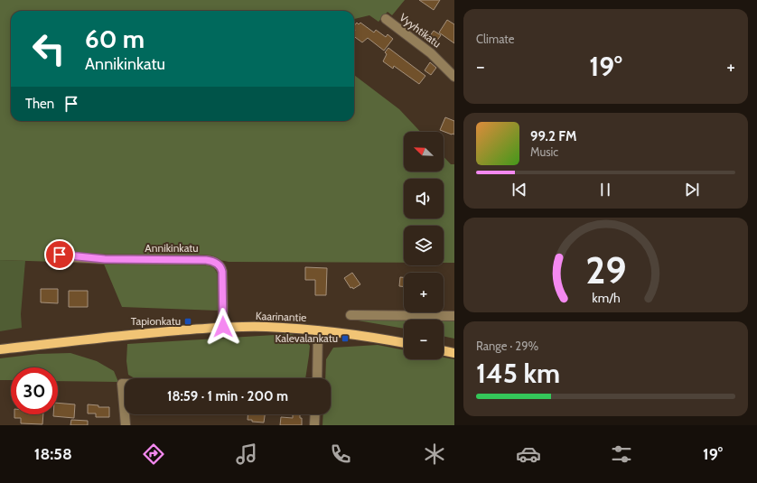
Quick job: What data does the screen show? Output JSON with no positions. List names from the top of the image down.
{
  "streets": {
    "main road": ["Kaarinantie"],
    "street": ["Vyyhtikatu", "Annikinkatu"]
  },
  "crossings": [
    ["Annikinkatu", "Kaarinantie"]
  ],
  "places": {
    "transit": ["Tapionkatu", "Kalevalankatu"]
  },
  "north": "top left",
  "page": {
    "tile": [
      "Climate",
      ["Range · 29%", "145 km"]
    ],
    "turn": ["60 m", "Annikinkatu"],
    "heat": ["−", "19°", "+"],
    "then": "Then",
    "song": ["99.2 FM", "Music"],
    "map_buttons": ["+", "−"],
    "limit": "30",
    "trip": "18:59 · 1 min · 200 m",
    "tabs": ["18:58", "19°"],
    "gauge": ["29", "km/h"]
  }
}
